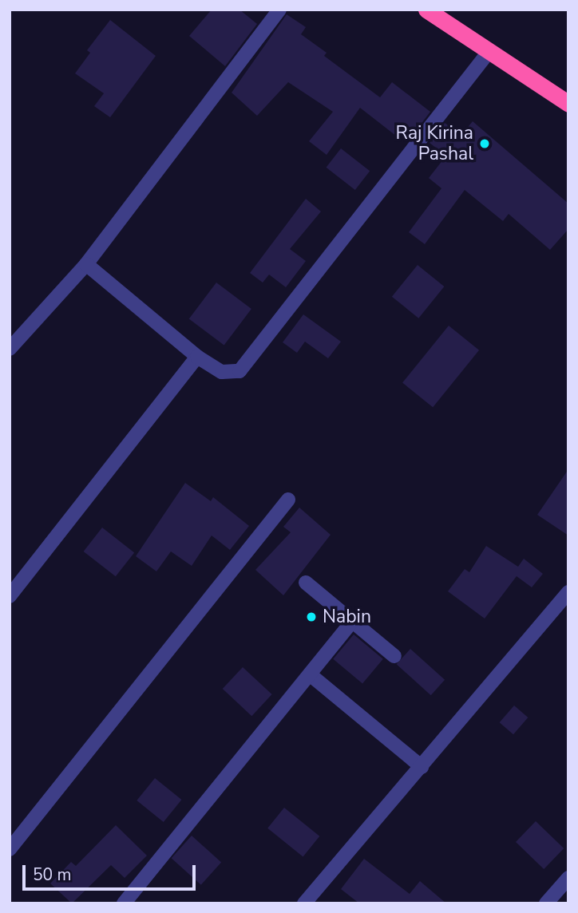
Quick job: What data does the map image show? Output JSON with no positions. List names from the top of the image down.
{
  "places": ["Raj Kirina Pashal", "Nabin"],
  "scale_bar": "50 m"
}
